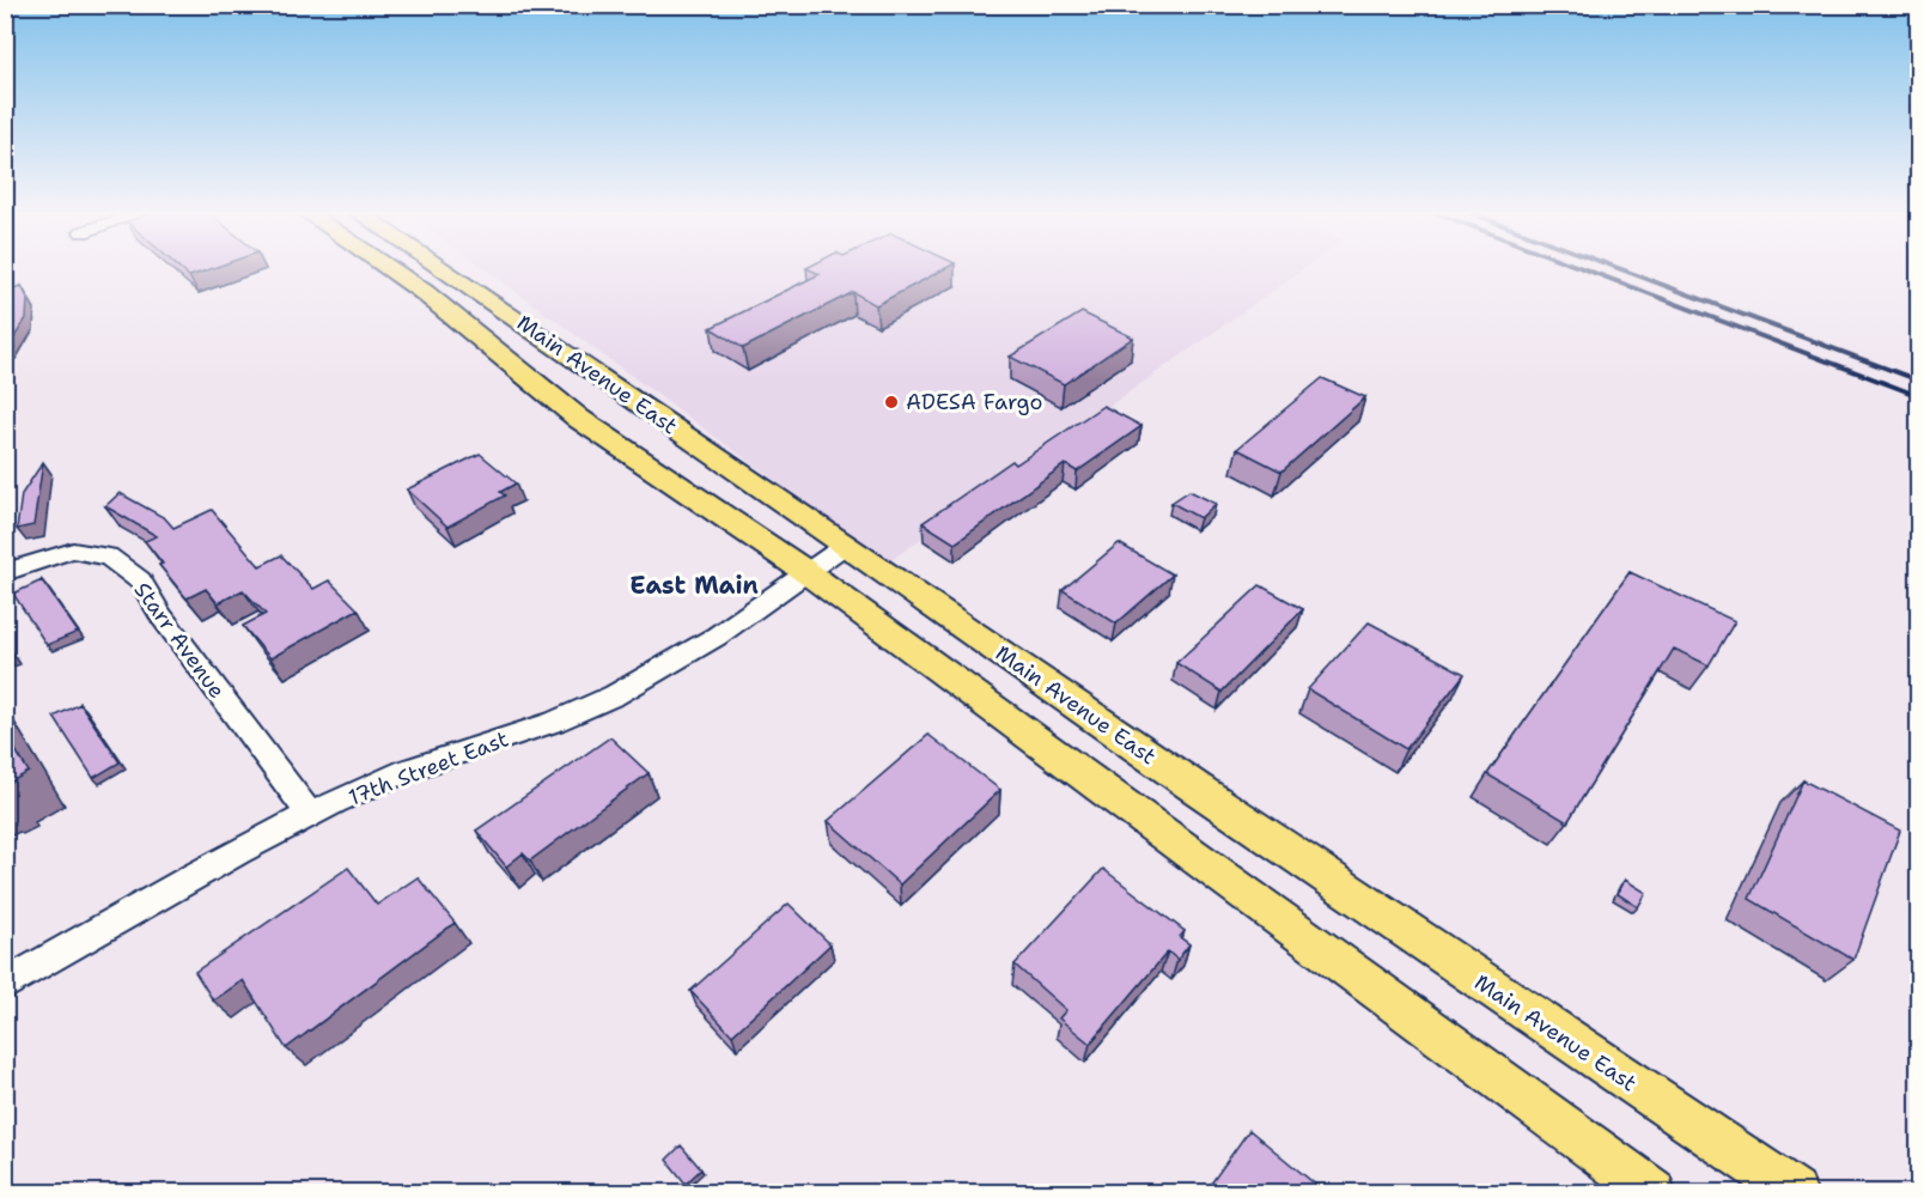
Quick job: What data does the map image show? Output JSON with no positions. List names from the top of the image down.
{
  "streets": {
    "main road": ["Main Avenue East"],
    "street": ["Starr Avenue", "17th Street East"]
  },
  "crossings": [
    ["Main Avenue East", "17th Street East"],
    ["Starr Avenue", "17th Street East"]
  ],
  "districts": ["East Main"],
  "places": ["ADESA Fargo"]
}
